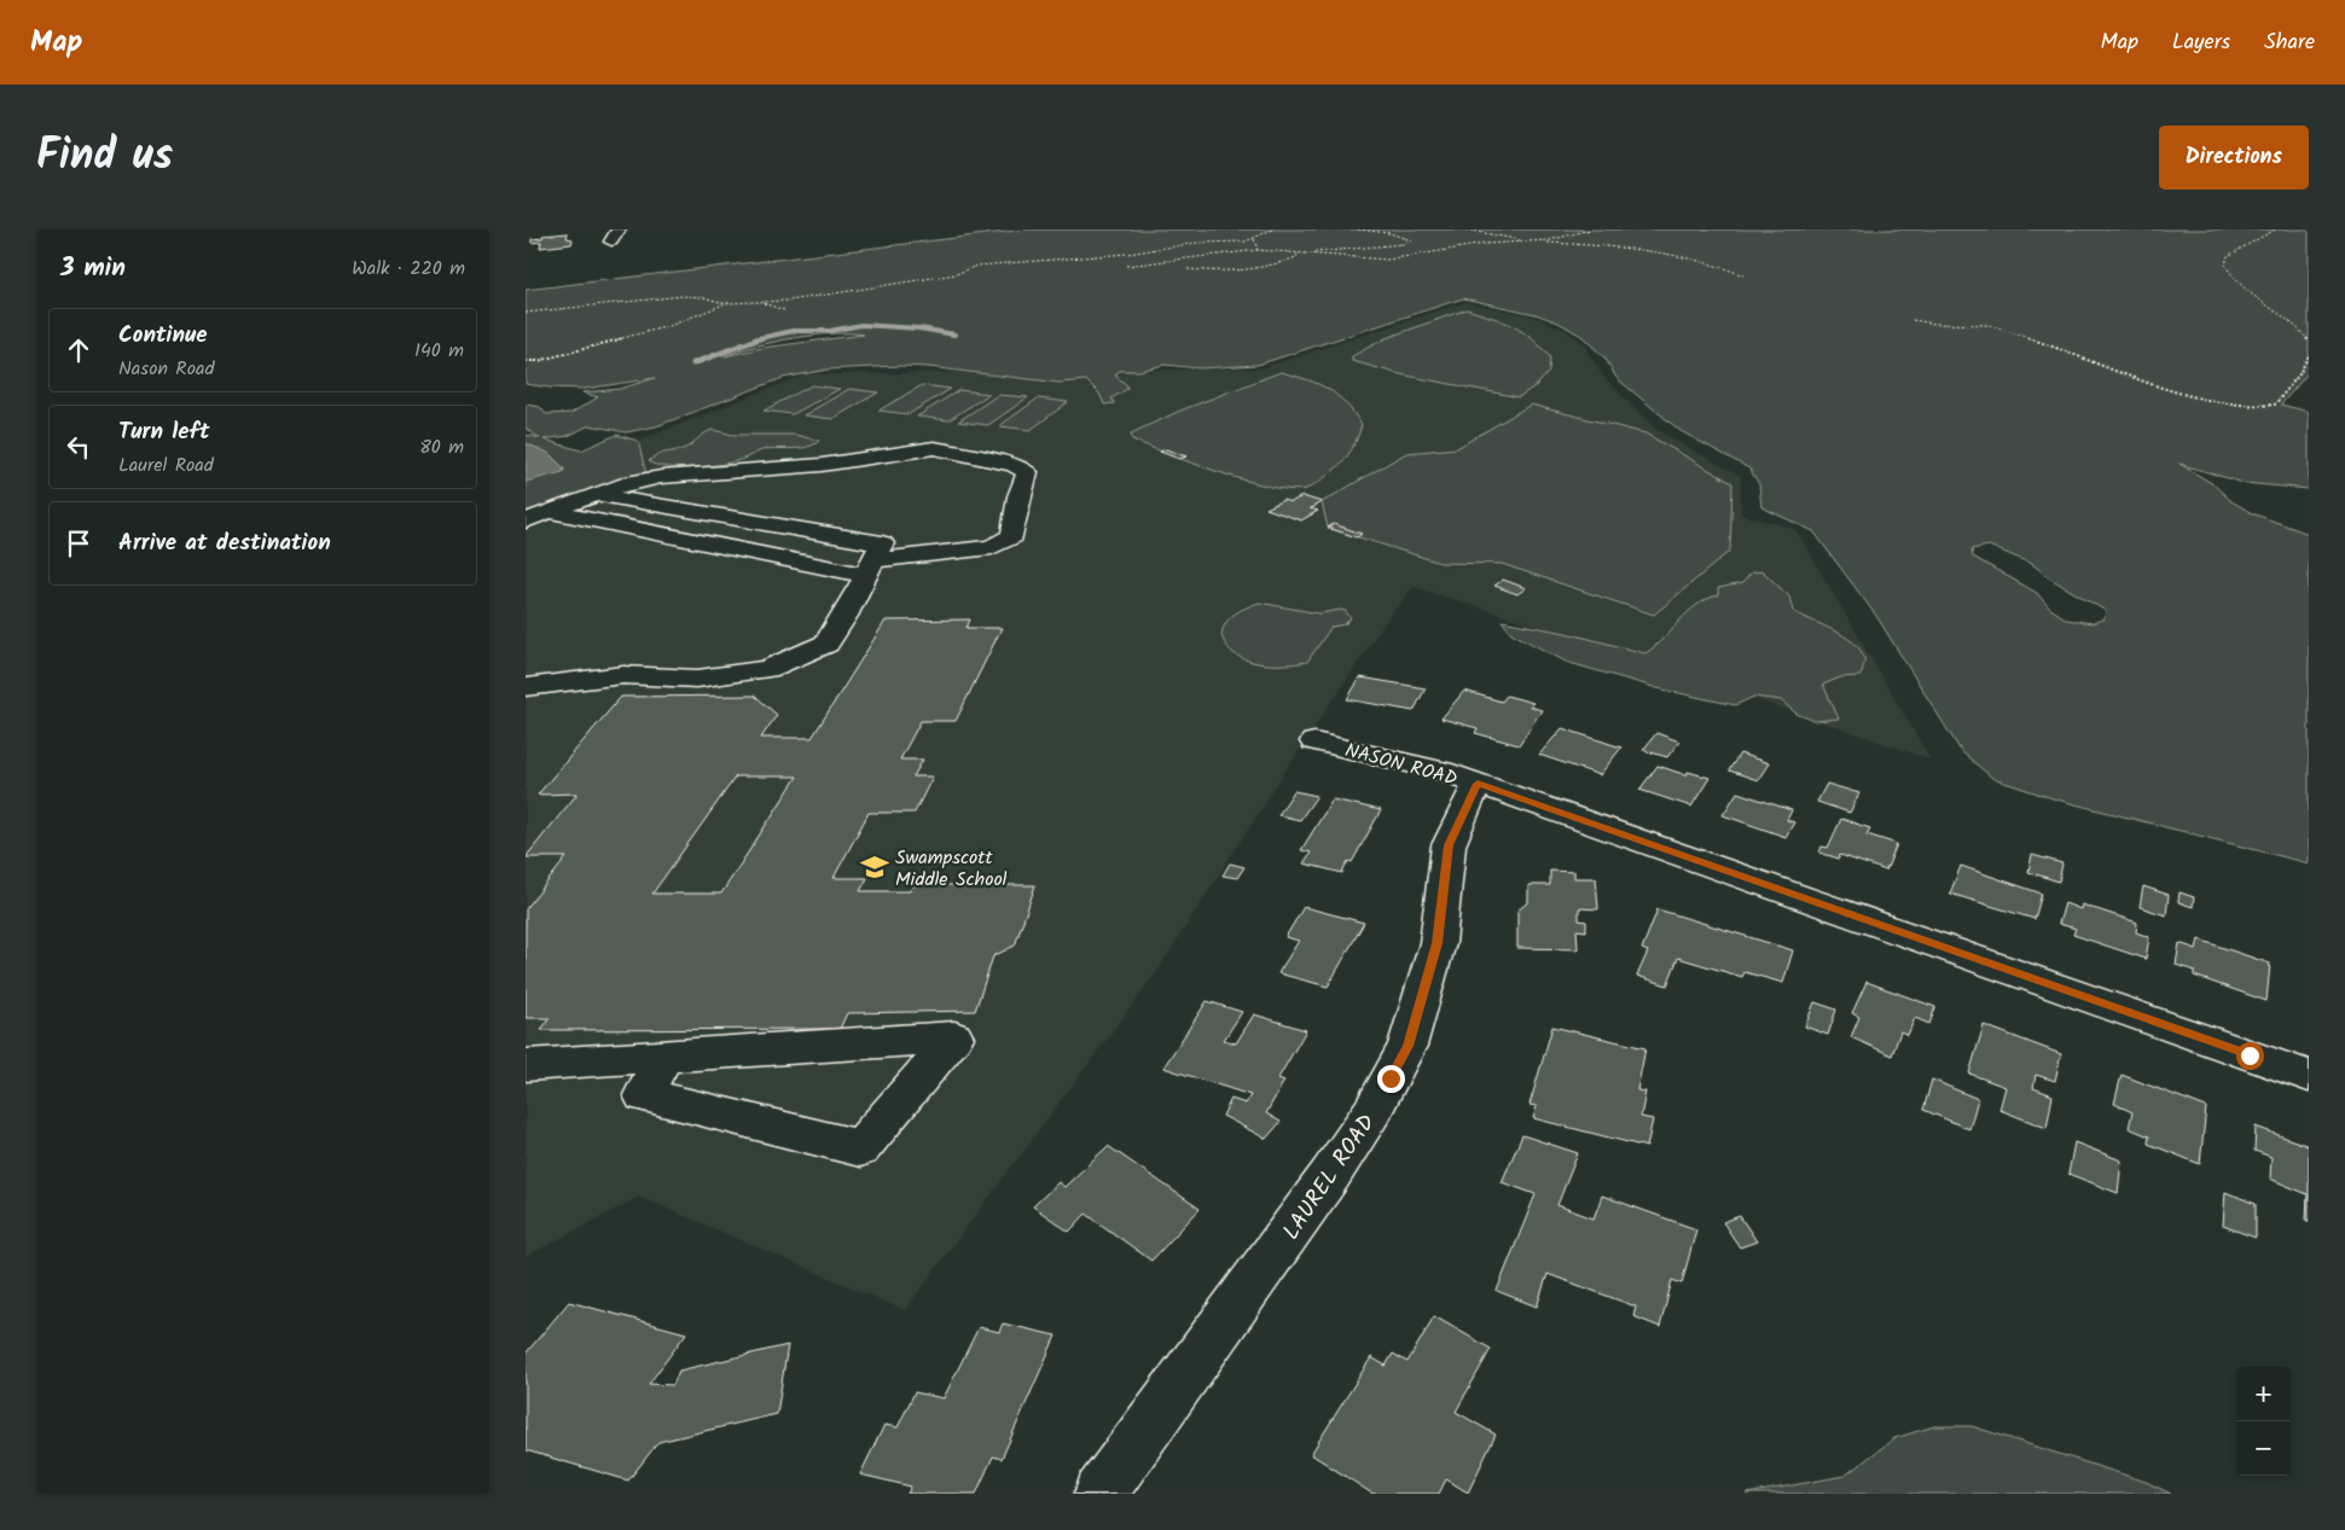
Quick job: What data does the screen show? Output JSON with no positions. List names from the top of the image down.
{
  "streets": {
    "street": ["NASON ROAD", "LAUREL ROAD"]
  },
  "crossings": [
    ["NASON ROAD", "LAUREL ROAD"]
  ],
  "places": {
    "school or university": ["Swampscott Middle School"]
  },
  "page": {
    "header": "Map",
    "nav": ["Map", "Layers", "Share"],
    "title": "Find us",
    "buttons": "Directions",
    "heading": ["3 min", "Walk · 220 m"],
    "list": [
      ["Continue", "Nason Road", "140 m"],
      ["Turn left", "Laurel Road", "80 m"],
      "Arrive at destination"
    ],
    "map_buttons": ["+", "−"]
  }
}
